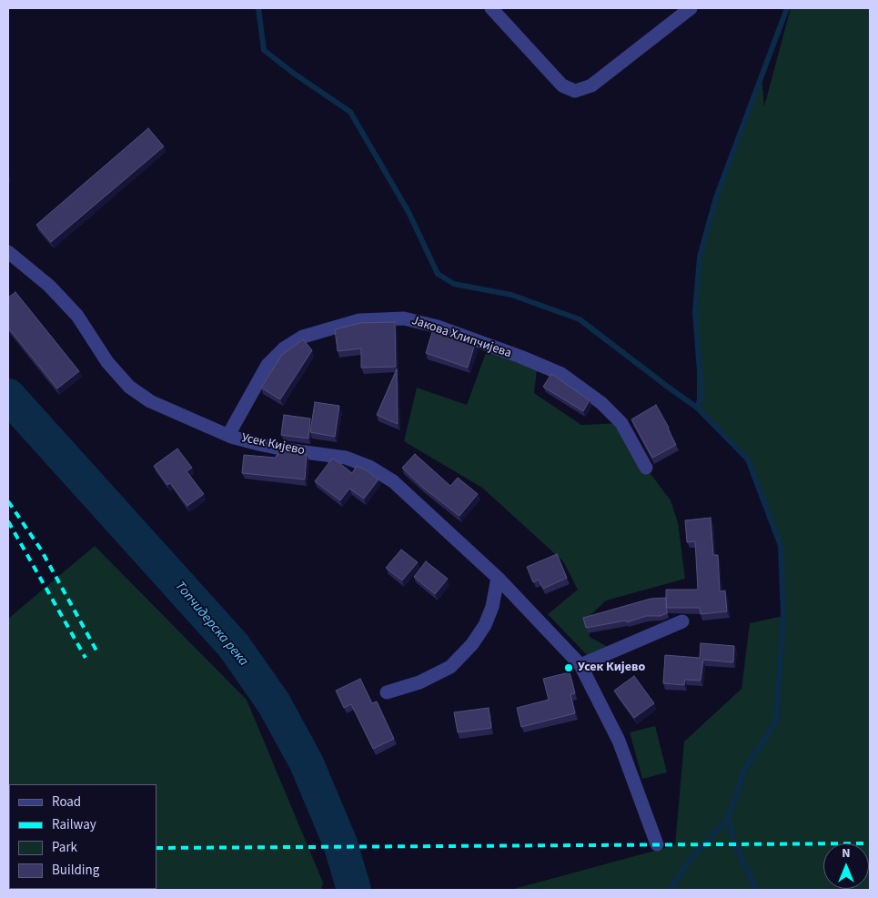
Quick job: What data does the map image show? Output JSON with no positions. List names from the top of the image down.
{
  "streets": {
    "street": ["Јакова Хлипчијева", "Усек Кијево"]
  },
  "crossings": [
    ["Јакова Хлипчијева", "Усек Кијево"]
  ],
  "water": ["Топчидерска река"],
  "places": ["Усек Кијево"],
  "legend": [
    "Road",
    "Railway",
    "Park",
    "Building"
  ],
  "north": "top"
}
